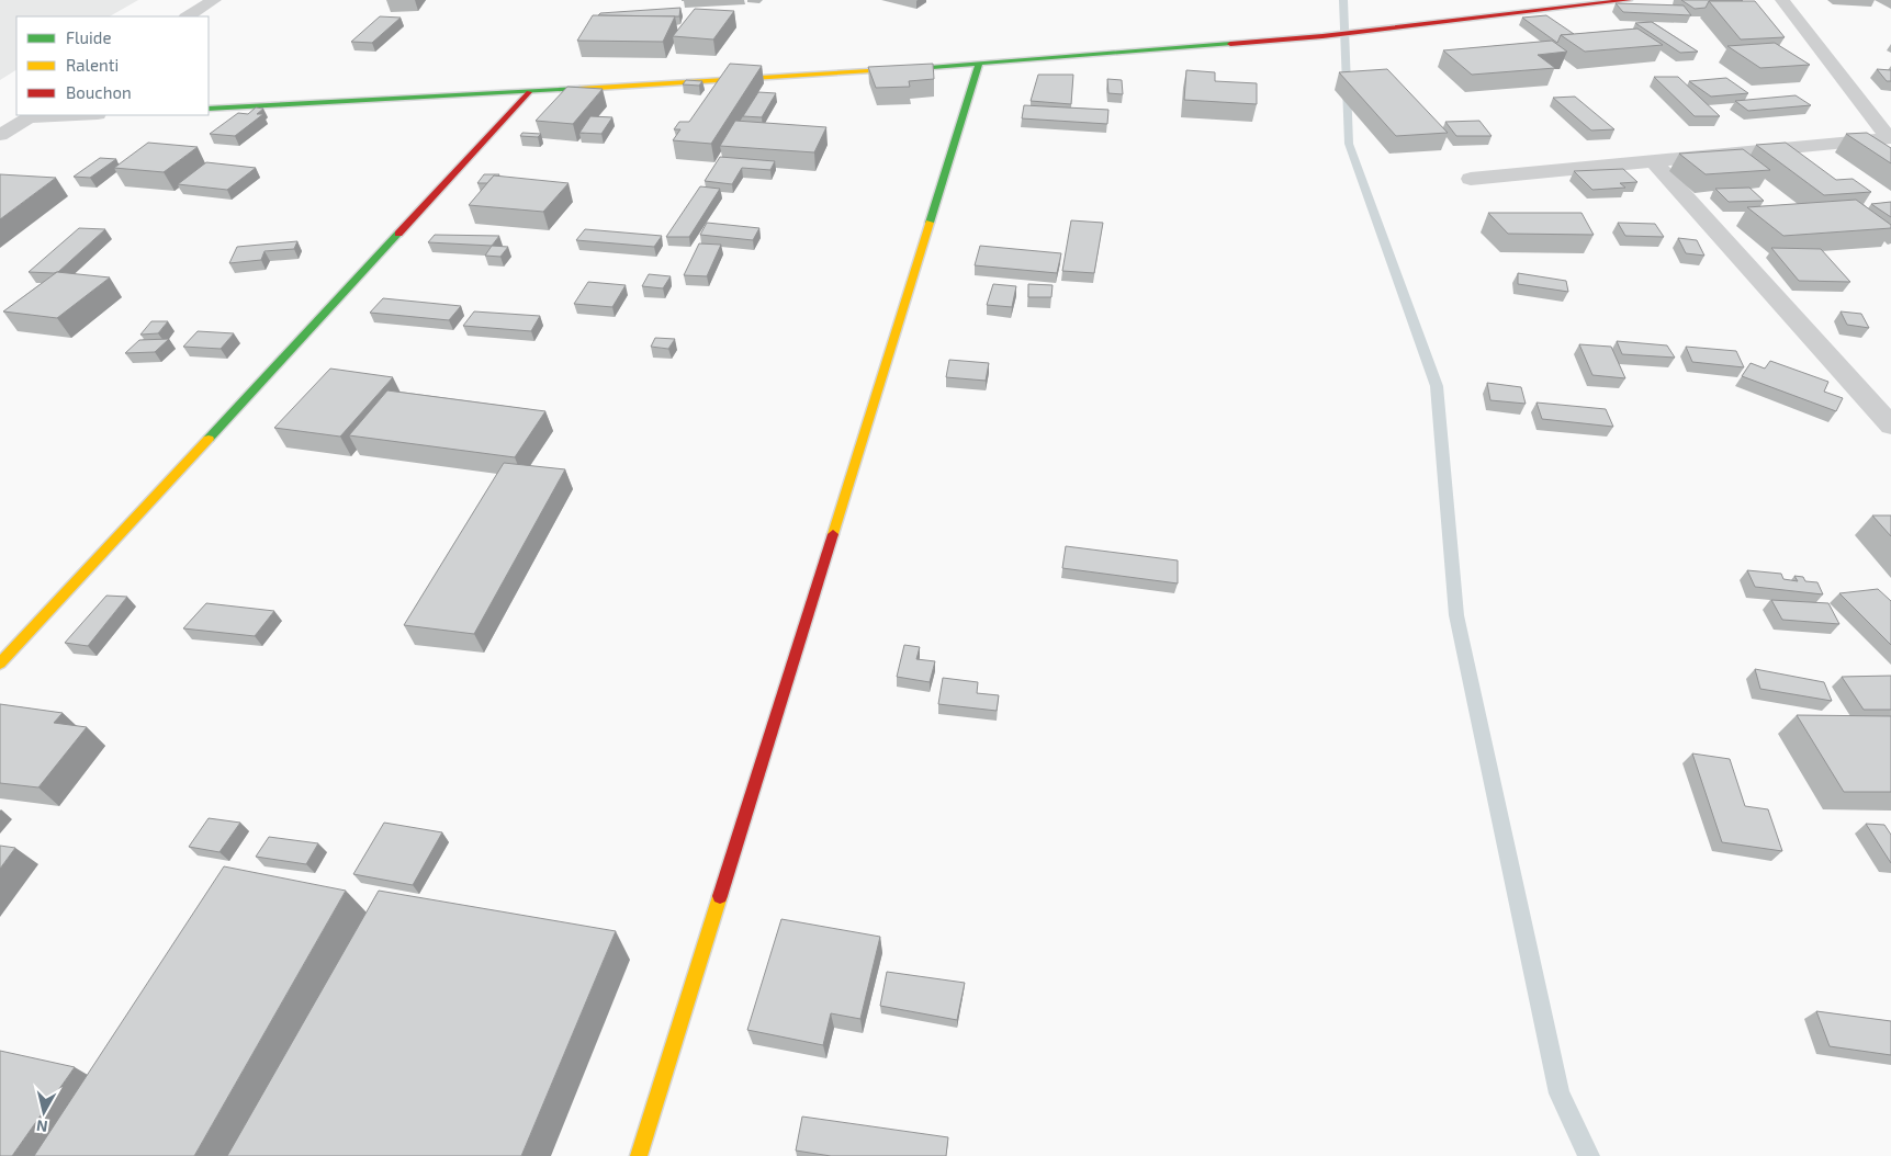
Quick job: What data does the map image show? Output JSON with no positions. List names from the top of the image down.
{
  "legend": ["Fluide", "Ralenti", "Bouchon"],
  "north": "bottom"
}
